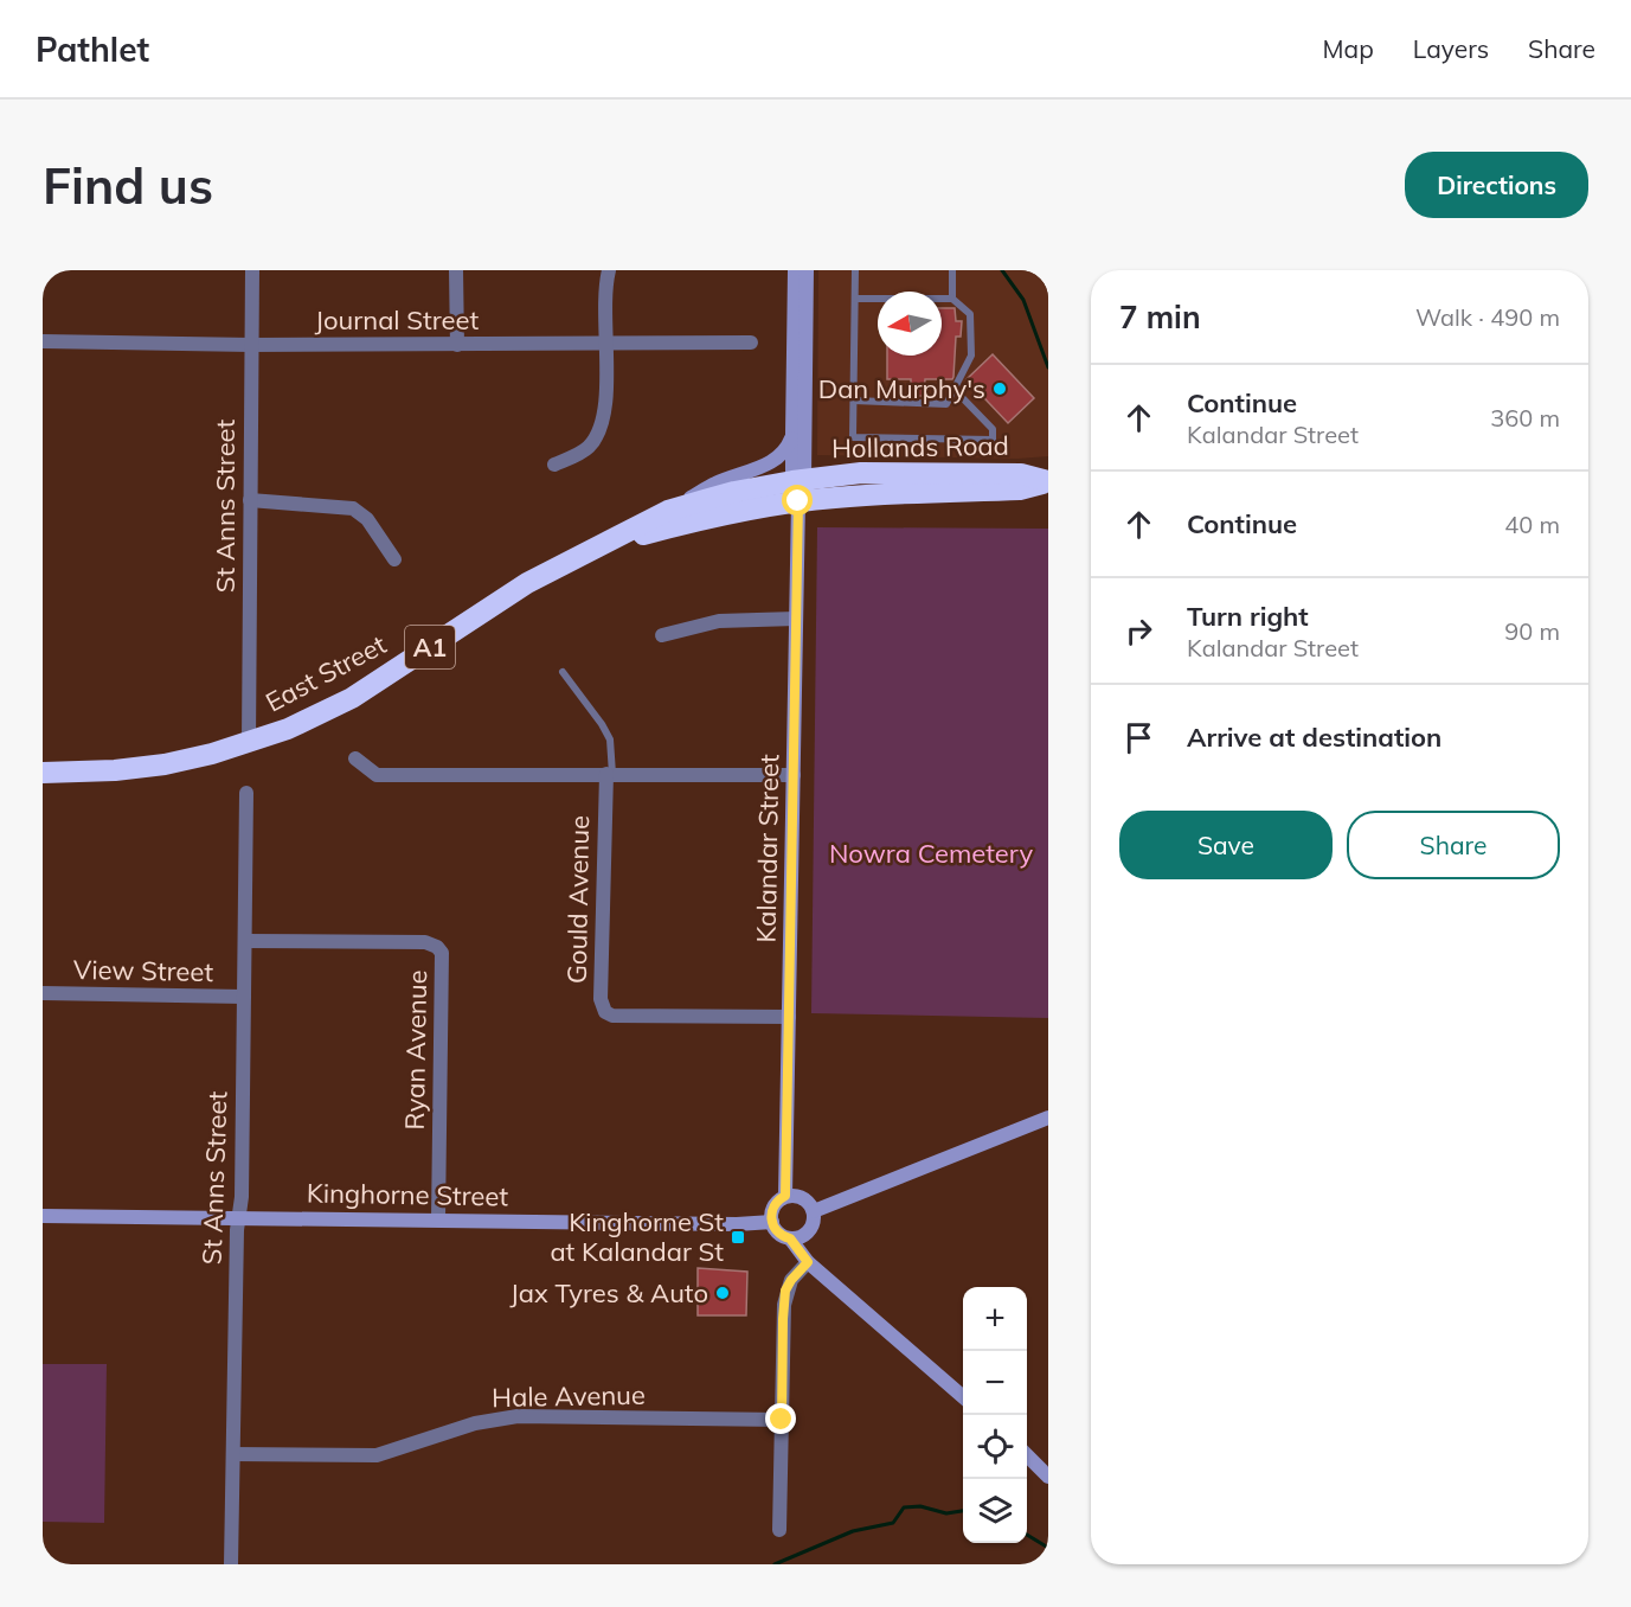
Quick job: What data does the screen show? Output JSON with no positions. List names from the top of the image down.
{
  "streets": {
    "highway": ["Hollands Road", "A1", "East Street"],
    "main road": ["Kalandar Street", "Kinghorne Street"],
    "street": [
      "Journal Street",
      "St Anns Street",
      "Gould Avenue",
      "View Street",
      "Ryan Avenue",
      "Hale Avenue"
    ]
  },
  "crossings": [
    ["Journal Street", "St Anns Street"],
    ["Hollands Road", "East Street"],
    ["Hollands Road", "Kalandar Street"],
    ["St Anns Street", "East Street"],
    ["St Anns Street", "View Street"],
    ["St Anns Street", "Ryan Avenue"],
    ["St Anns Street", "Kinghorne Street"],
    ["St Anns Street", "Hale Avenue"],
    ["East Street", "Kalandar Street"],
    ["Kalandar Street", "Gould Avenue"],
    ["Kalandar Street", "Kinghorne Street"],
    ["Ryan Avenue", "Kinghorne Street"]
  ],
  "parks": ["Nowra Cemetery"],
  "places": {
    "other": ["Dan Murphy's", "Jax Tyres & Auto"],
    "transit": ["Kinghorne St at Kalandar St"]
  },
  "north": "left",
  "page": {
    "header": "Pathlet",
    "nav": ["Map", "Layers", "Share"],
    "buttons": [
      "Directions",
      ["Save", "Share"]
    ],
    "title": "Find us",
    "heading": ["7 min", "Walk · 490 m"],
    "list": [
      ["Continue", "Kalandar Street", "360 m"],
      ["Continue", "40 m"],
      ["Turn right", "Kalandar Street", "90 m"],
      "Arrive at destination"
    ],
    "map_buttons": ["+", "−"]
  }
}
